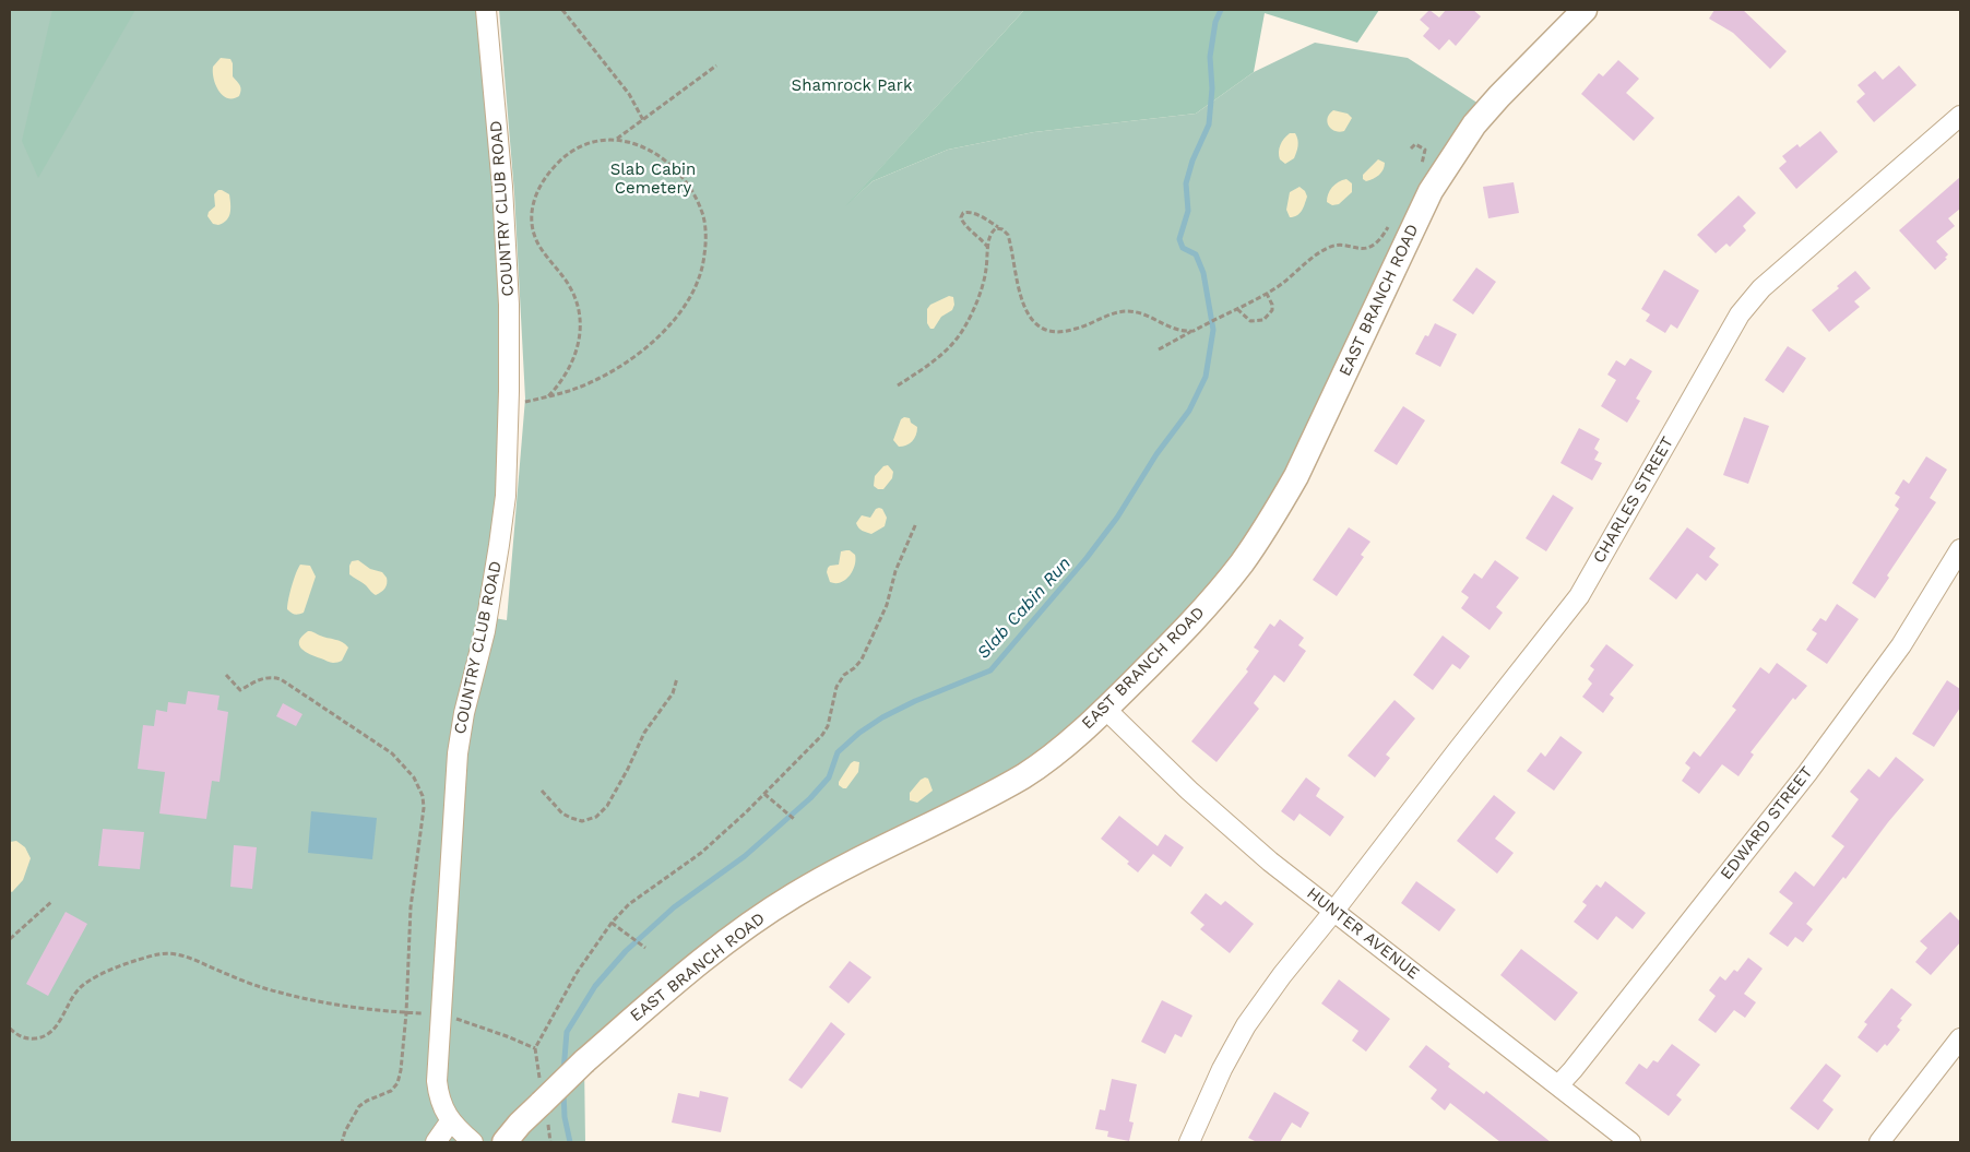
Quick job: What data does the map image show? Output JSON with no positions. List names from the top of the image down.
{
  "streets": {
    "main road": ["EAST BRANCH ROAD"],
    "street": [
      "COUNTRY CLUB ROAD",
      "CHARLES STREET",
      "EDWARD STREET",
      "HUNTER AVENUE"
    ]
  },
  "crossings": [
    ["EAST BRANCH ROAD", "HUNTER AVENUE"],
    ["CHARLES STREET", "HUNTER AVENUE"],
    ["EDWARD STREET", "HUNTER AVENUE"]
  ],
  "water": ["Slab Cabin Run"],
  "parks": ["Shamrock Park", "Slab Cabin Cemetery"]
}
